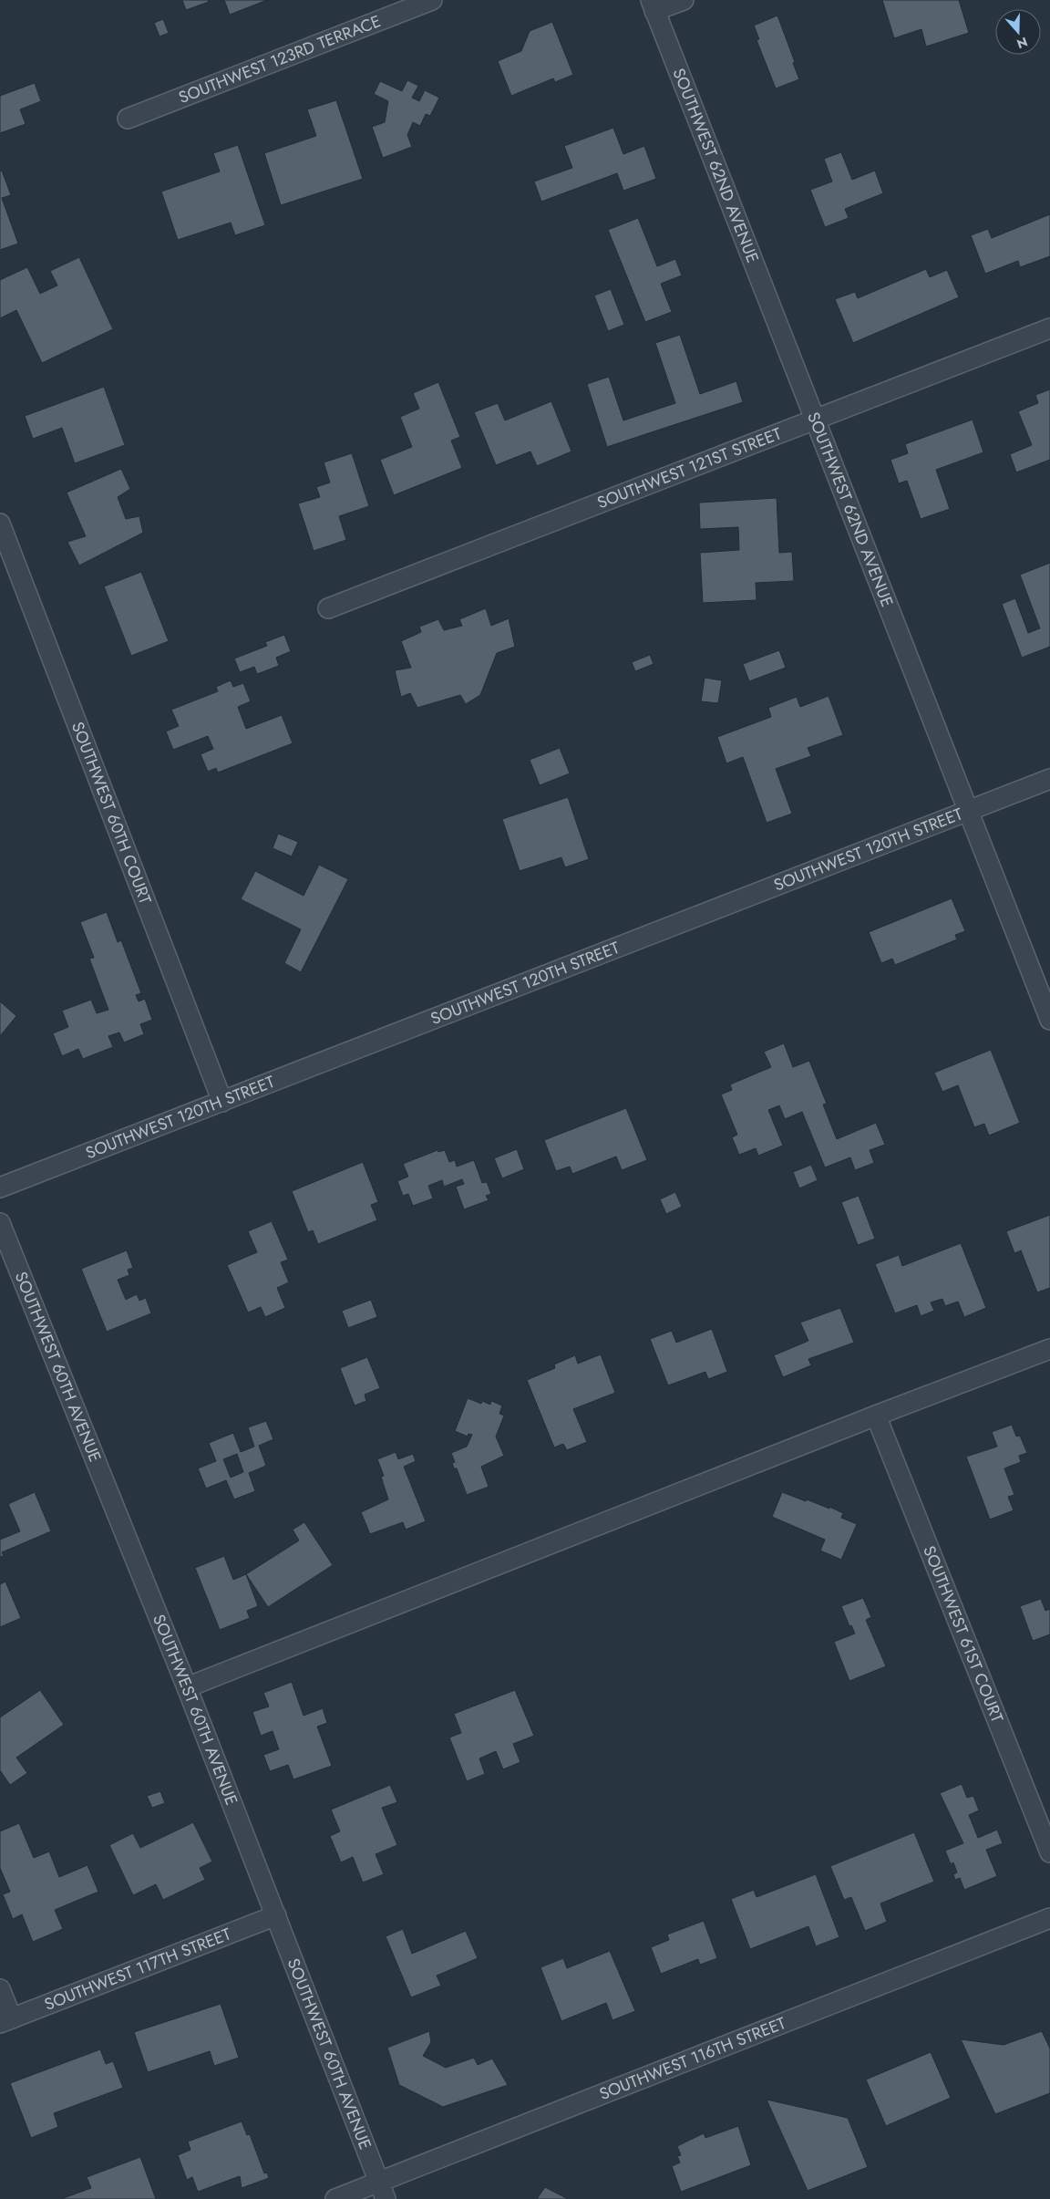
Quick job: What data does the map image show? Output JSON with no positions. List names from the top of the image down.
{
  "streets": {
    "street": [
      "SOUTHWEST 123RD TERRACE",
      "SOUTHWEST 62ND AVENUE",
      "SOUTHWEST 121ST STREET",
      "SOUTHWEST 60TH COURT",
      "SOUTHWEST 120TH STREET",
      "SOUTHWEST 60TH AVENUE",
      "SOUTHWEST 61ST COURT",
      "SOUTHWEST 117TH STREET",
      "SOUTHWEST 116TH STREET"
    ]
  },
  "crossings": [
    ["SOUTHWEST 62ND AVENUE", "SOUTHWEST 121ST STREET"],
    ["SOUTHWEST 62ND AVENUE", "SOUTHWEST 120TH STREET"],
    ["SOUTHWEST 60TH COURT", "SOUTHWEST 120TH STREET"],
    ["SOUTHWEST 60TH AVENUE", "SOUTHWEST 117TH STREET"],
    ["SOUTHWEST 60TH AVENUE", "SOUTHWEST 116TH STREET"]
  ],
  "north": "bottom"
}
